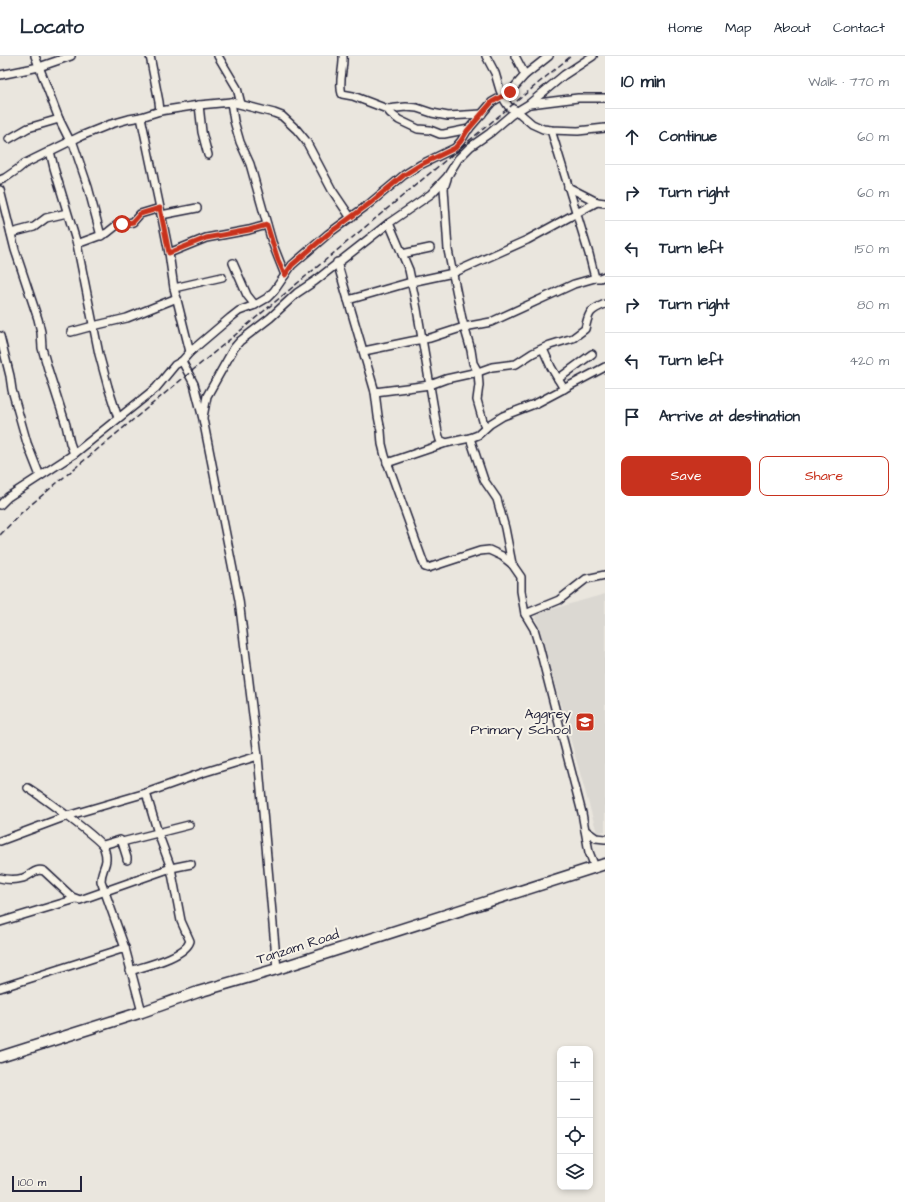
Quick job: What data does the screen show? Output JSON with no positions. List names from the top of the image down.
{
  "streets": {
    "highway": ["Tanzam Road"]
  },
  "places": {
    "school or university": ["Aggrey Primary School"]
  },
  "scale_bar": "100 m",
  "page": {
    "header": "Locato",
    "nav": [
      "Home",
      "Map",
      "About",
      "Contact"
    ],
    "heading": ["10 min", "Walk · 770 m"],
    "list": [
      ["Continue", "60 m"],
      ["Turn right", "60 m"],
      ["Turn left", "150 m"],
      ["Turn right", "80 m"],
      ["Turn left", "420 m"],
      "Arrive at destination"
    ],
    "buttons": ["Save", "Share"],
    "map_buttons": ["+", "−"],
    "scale": "100 m"
  }
}
